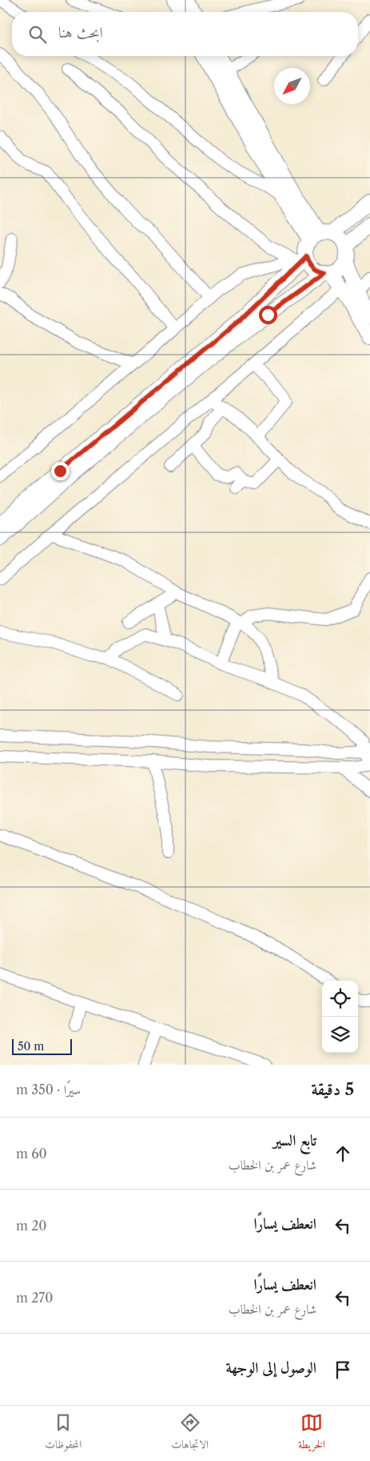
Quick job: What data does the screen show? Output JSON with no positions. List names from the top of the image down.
{
  "scale_bar": "50 m",
  "north": "bottom left",
  "page": {
    "search": "ابحث هنا",
    "scale": "50 m",
    "heading": ["5 دقيقة", "سيرًا · 350 m"],
    "list": [
      ["تابع السير", "شارع عمر بن الخطاب", "60 m"],
      ["انعطف يسارًا", "20 m"],
      ["انعطف يسارًا", "شارع عمر بن الخطاب", "270 m"],
      "الوصول إلى الوجهة"
    ],
    "nav": ["الخريطة", "الاتجاهات", "المحفوظات"]
  }
}
